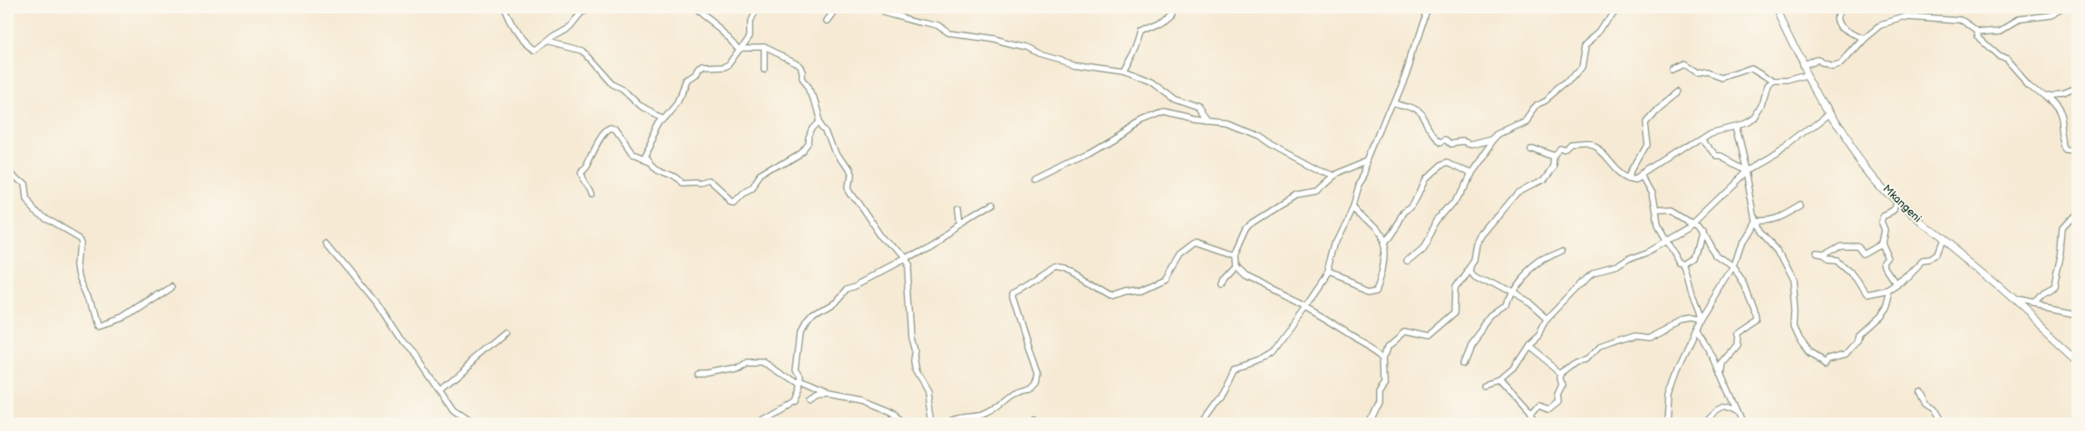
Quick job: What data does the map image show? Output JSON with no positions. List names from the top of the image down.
{
  "streets": {
    "street": ["Mkangeni"]
  }
}
